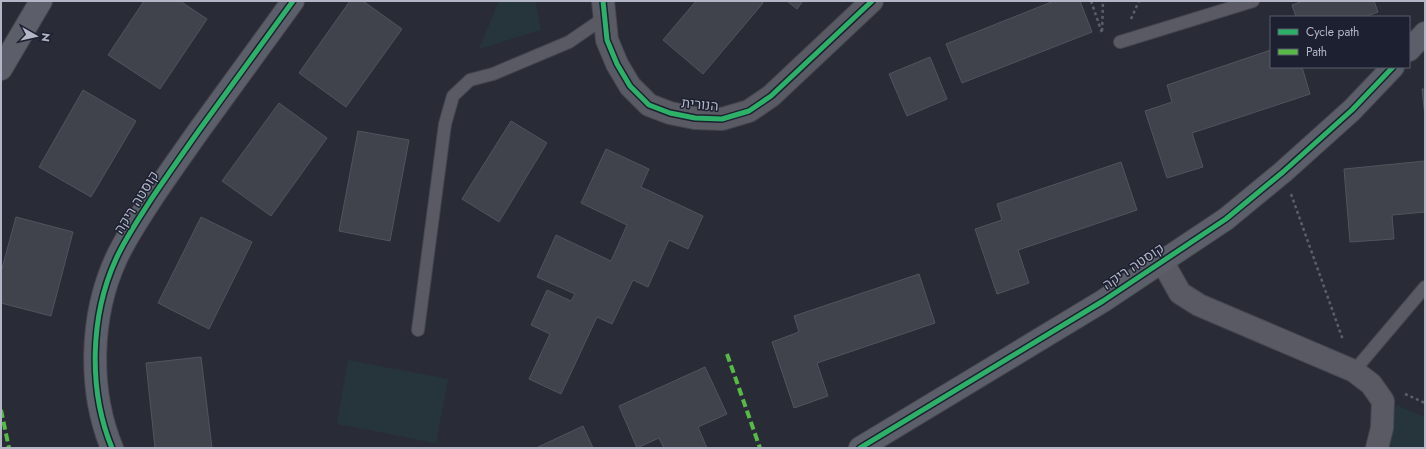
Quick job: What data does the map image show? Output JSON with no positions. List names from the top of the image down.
{
  "streets": {
    "street": ["הנורית", "קוסטה ריקה"]
  },
  "legend": ["Cycle path", "Path"],
  "north": "right"
}
